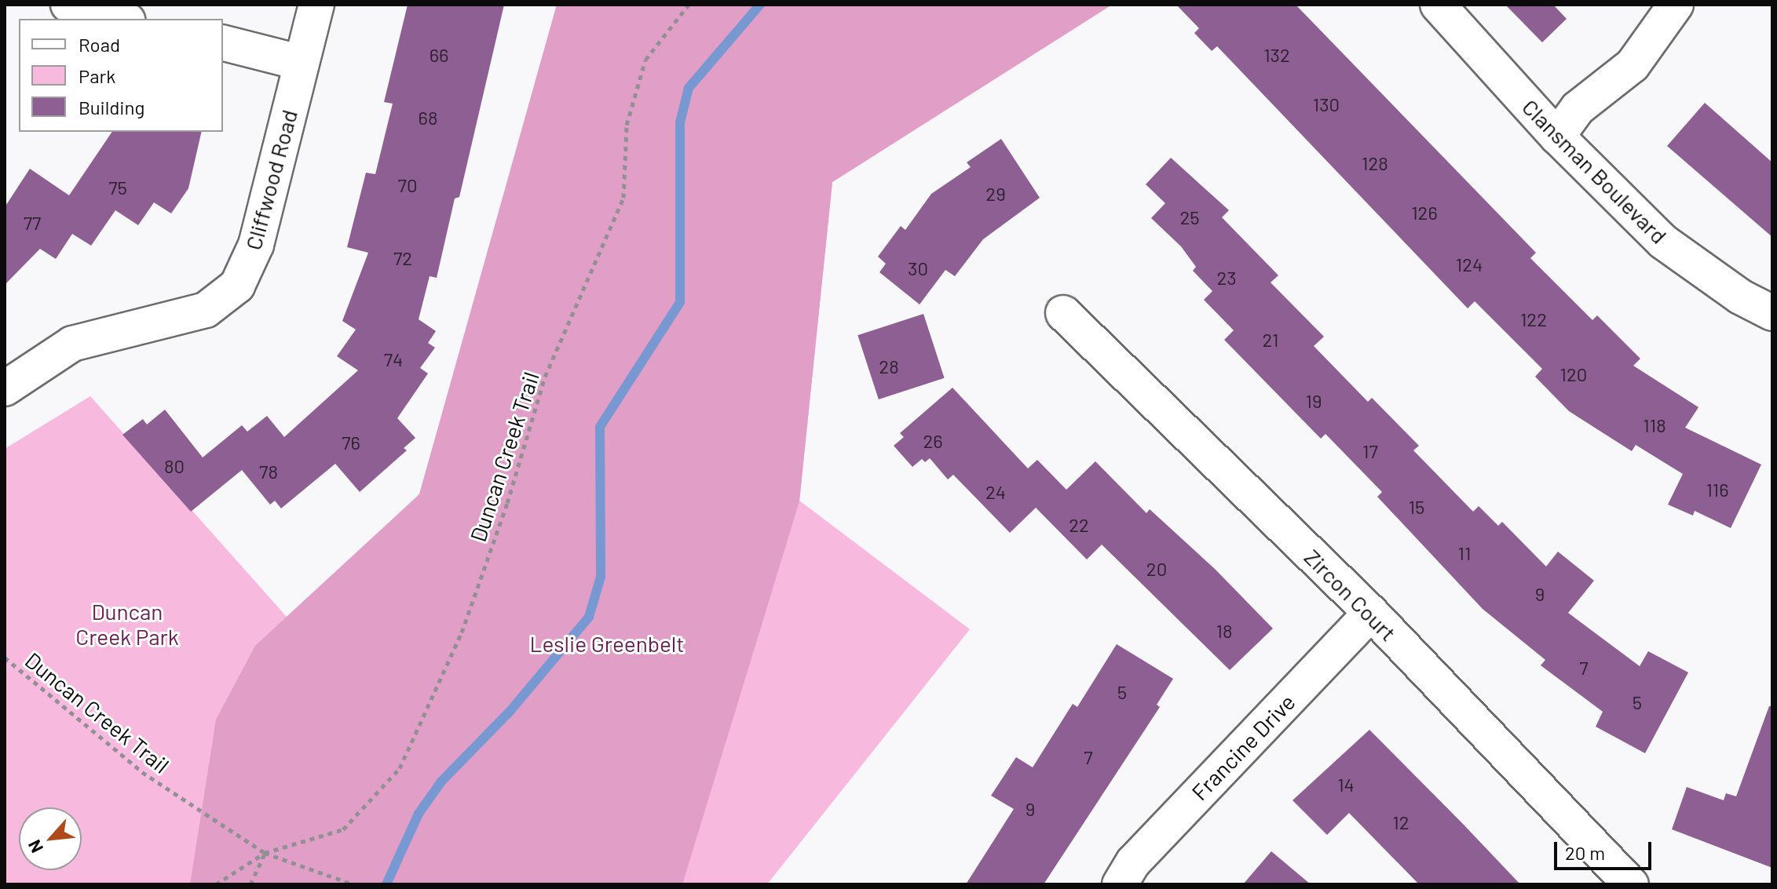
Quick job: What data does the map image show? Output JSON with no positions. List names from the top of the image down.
{
  "streets": {
    "street": [
      "Clansman Boulevard",
      "Cliffwood Road",
      "Zircon Court",
      "Francine Drive"
    ],
    "path": ["Duncan Creek Trail"]
  },
  "crossings": [
    ["Zircon Court", "Francine Drive"]
  ],
  "parks": ["Duncan Creek Park", "Leslie Greenbelt"],
  "house_numbers": [
    "66",
    "132",
    "130",
    "68",
    "128",
    "70",
    "75",
    "29",
    "126",
    "25",
    "77",
    "72",
    "124",
    "30",
    "23",
    "122",
    "21",
    "74",
    "28",
    "120",
    "19",
    "118",
    "26",
    "76",
    "17",
    "80",
    "78",
    "116",
    "24",
    "15",
    "22",
    "11",
    "20",
    "9",
    "18",
    "7",
    "5",
    "5",
    "7",
    "14",
    "9",
    "12"
  ],
  "legend": ["Road", "Park", "Building"],
  "scale_bar": "20 m",
  "north": "bottom left"
}
